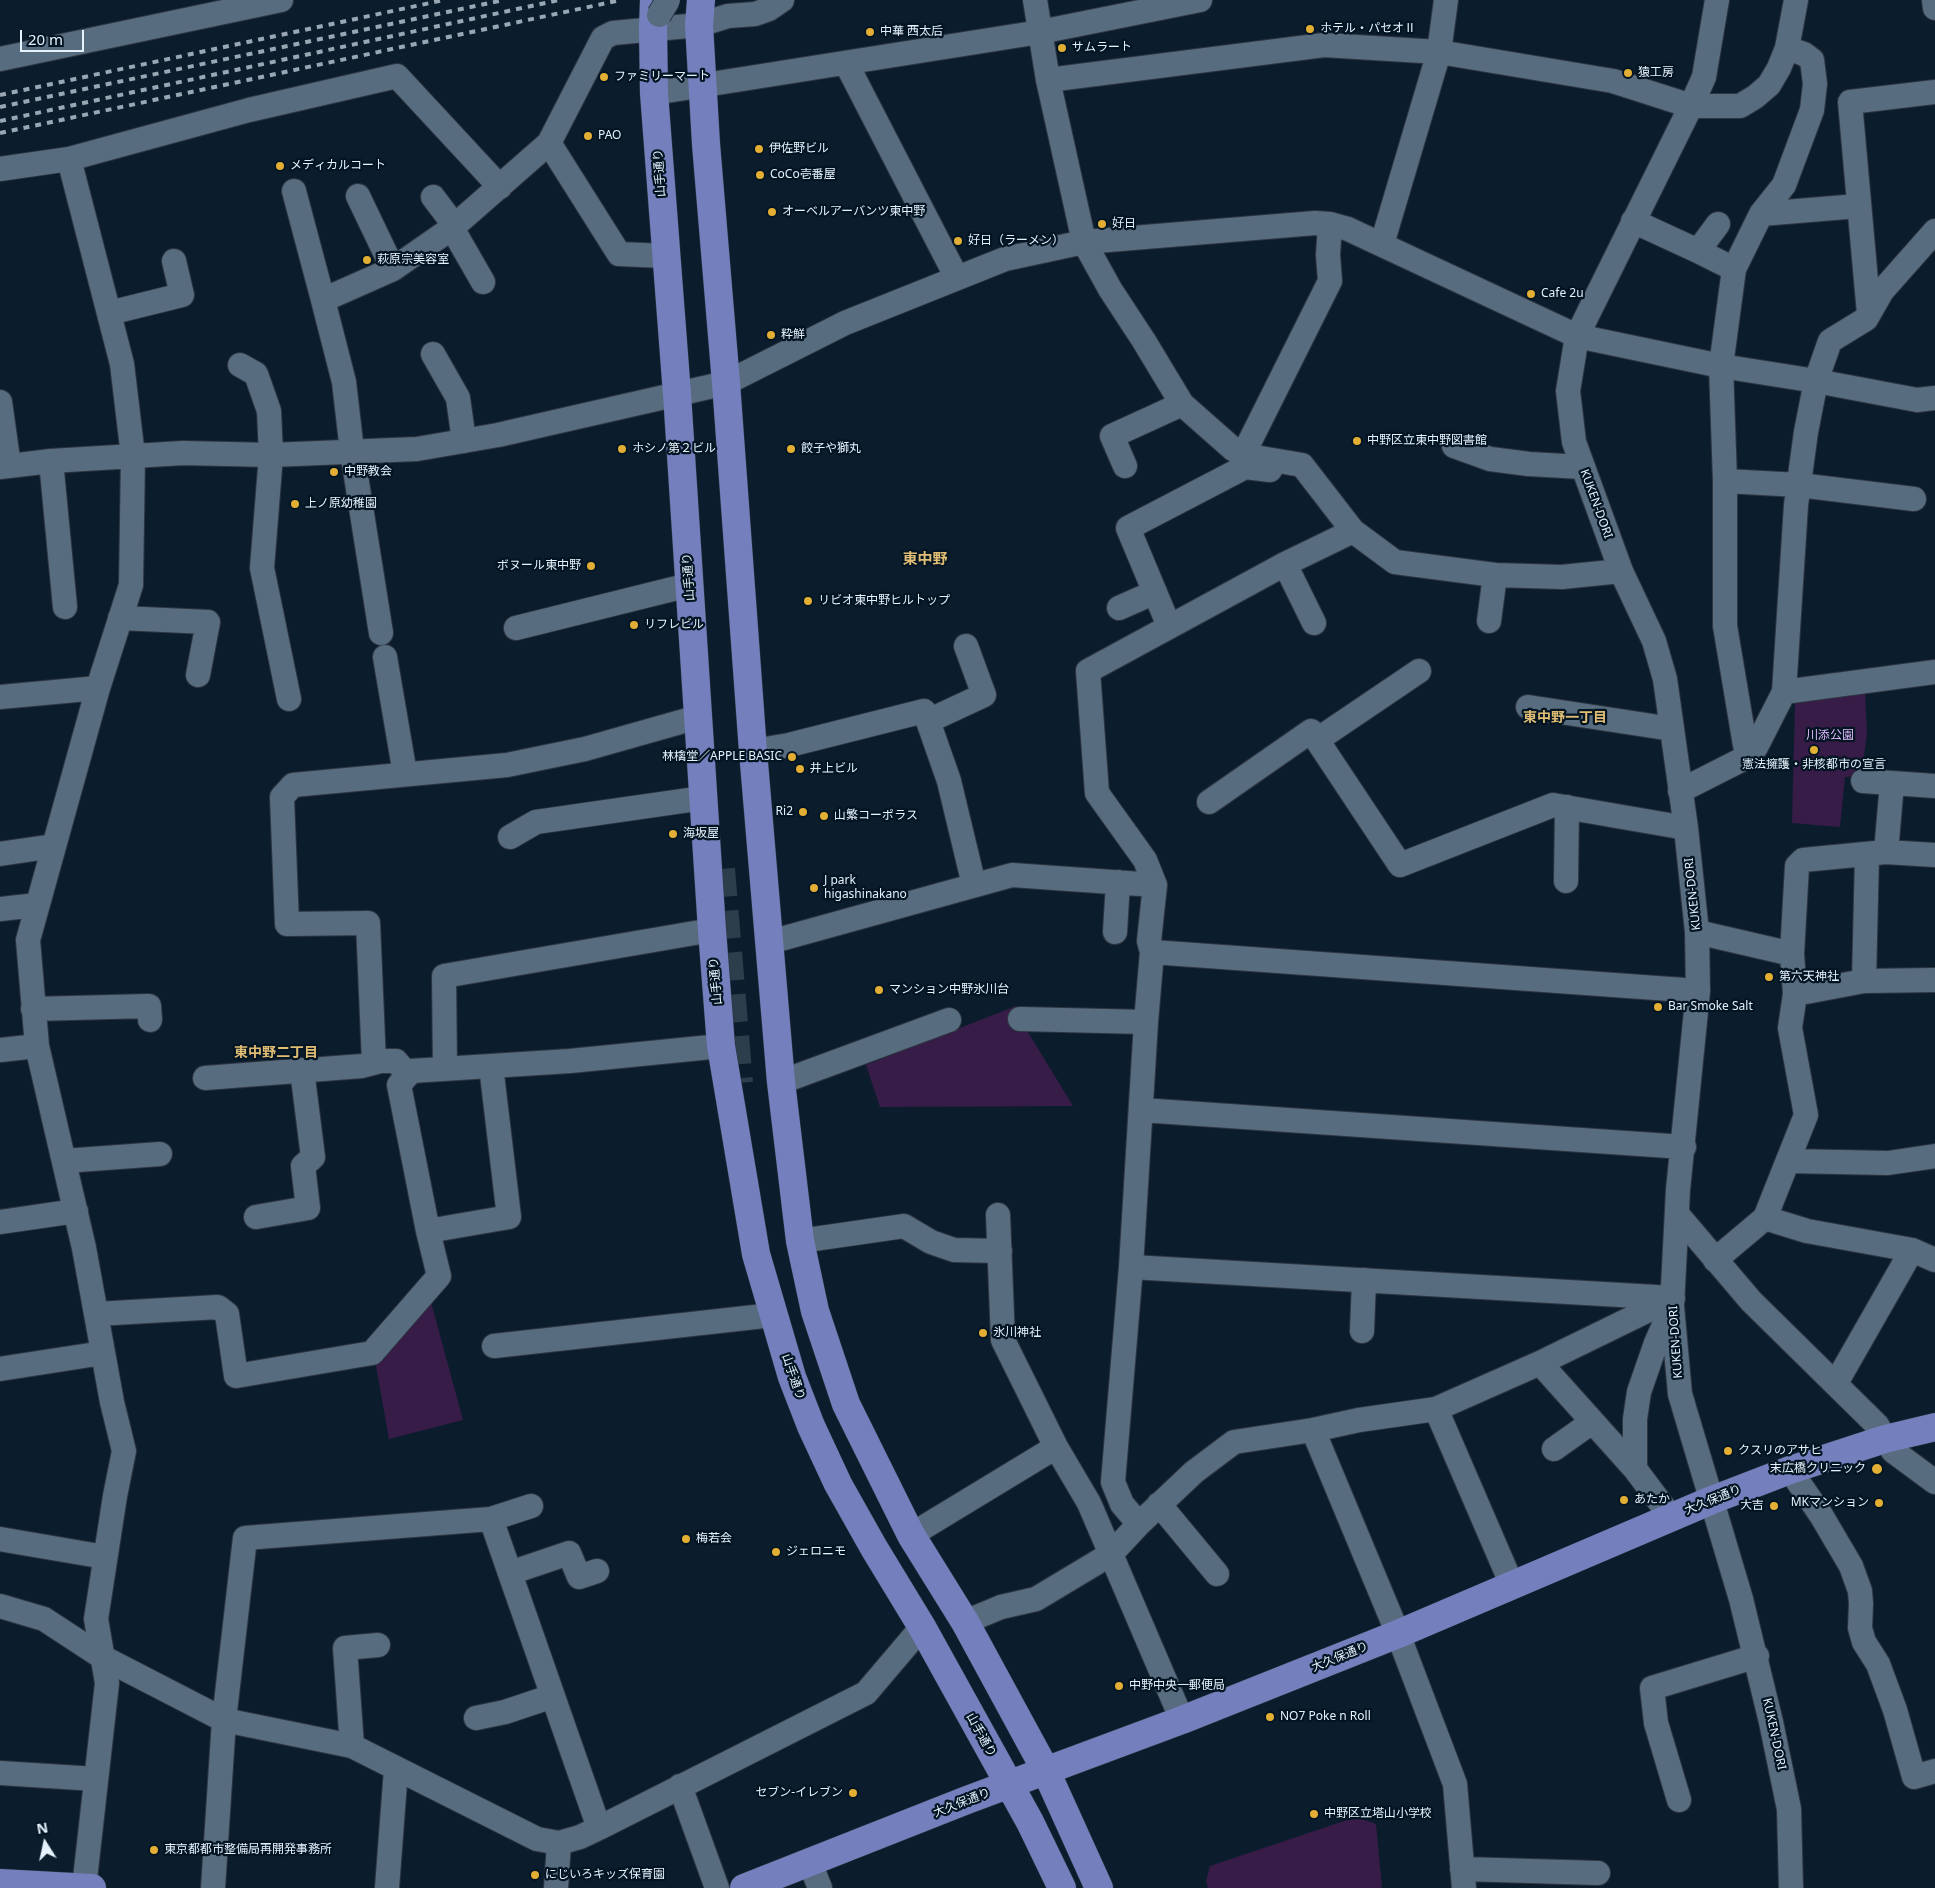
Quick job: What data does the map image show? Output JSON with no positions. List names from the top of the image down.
{
  "streets": {
    "main road": ["山手通り", "大久保通り"],
    "street": ["KUKEN-DORI"]
  },
  "crossings": [
    ["山手通り", "大久保通り"],
    ["KUKEN-DORI", "大久保通り"]
  ],
  "districts": ["東中野", "東中野一丁目", "東中野二丁目"],
  "parks": ["川添公園"],
  "places": [
    "ホテル・パセオⅡ",
    "中華 西太后",
    "サムラート",
    "猿工房",
    "ファミリーマート",
    "PAO",
    "伊佐野ビル",
    "メディカルコート",
    "CoCo壱番屋",
    "オーベルアーバンツ東中野",
    "好日",
    "好日（ラーメン）",
    "萩原宗美容室",
    "Cafe 2u",
    "粋鮮",
    "中野区立東中野図書館",
    "ホシノ第２ビル",
    "餃子や獅丸",
    "中野教会",
    "上ノ原幼稚園",
    "ボヌール東中野",
    "リビオ東中野ヒルトップ",
    "リフレビル",
    "憲法擁護・非核都市の宣言",
    "林檎堂／APPLE BASIC",
    "井上ビル",
    "Ri2",
    "山繁コーポラス",
    "海坂屋",
    "J park higashinakano",
    "第六天神社",
    "マンション中野氷川台",
    "Bar Smoke Salt",
    "氷川神社",
    "クスリのアサヒ",
    "末広橋クリニック",
    "あたか",
    "MKマンション",
    "大吉",
    "梅若会",
    "ジェロニモ",
    "中野中央一郵便局",
    "NO7 Poke n Roll",
    "セブン-イレブン",
    "中野区立塔山小学校",
    "東京都都市整備局再開発事務所",
    "にじいろキッズ保育園"
  ],
  "scale_bar": "20 m",
  "north": "top"
}
